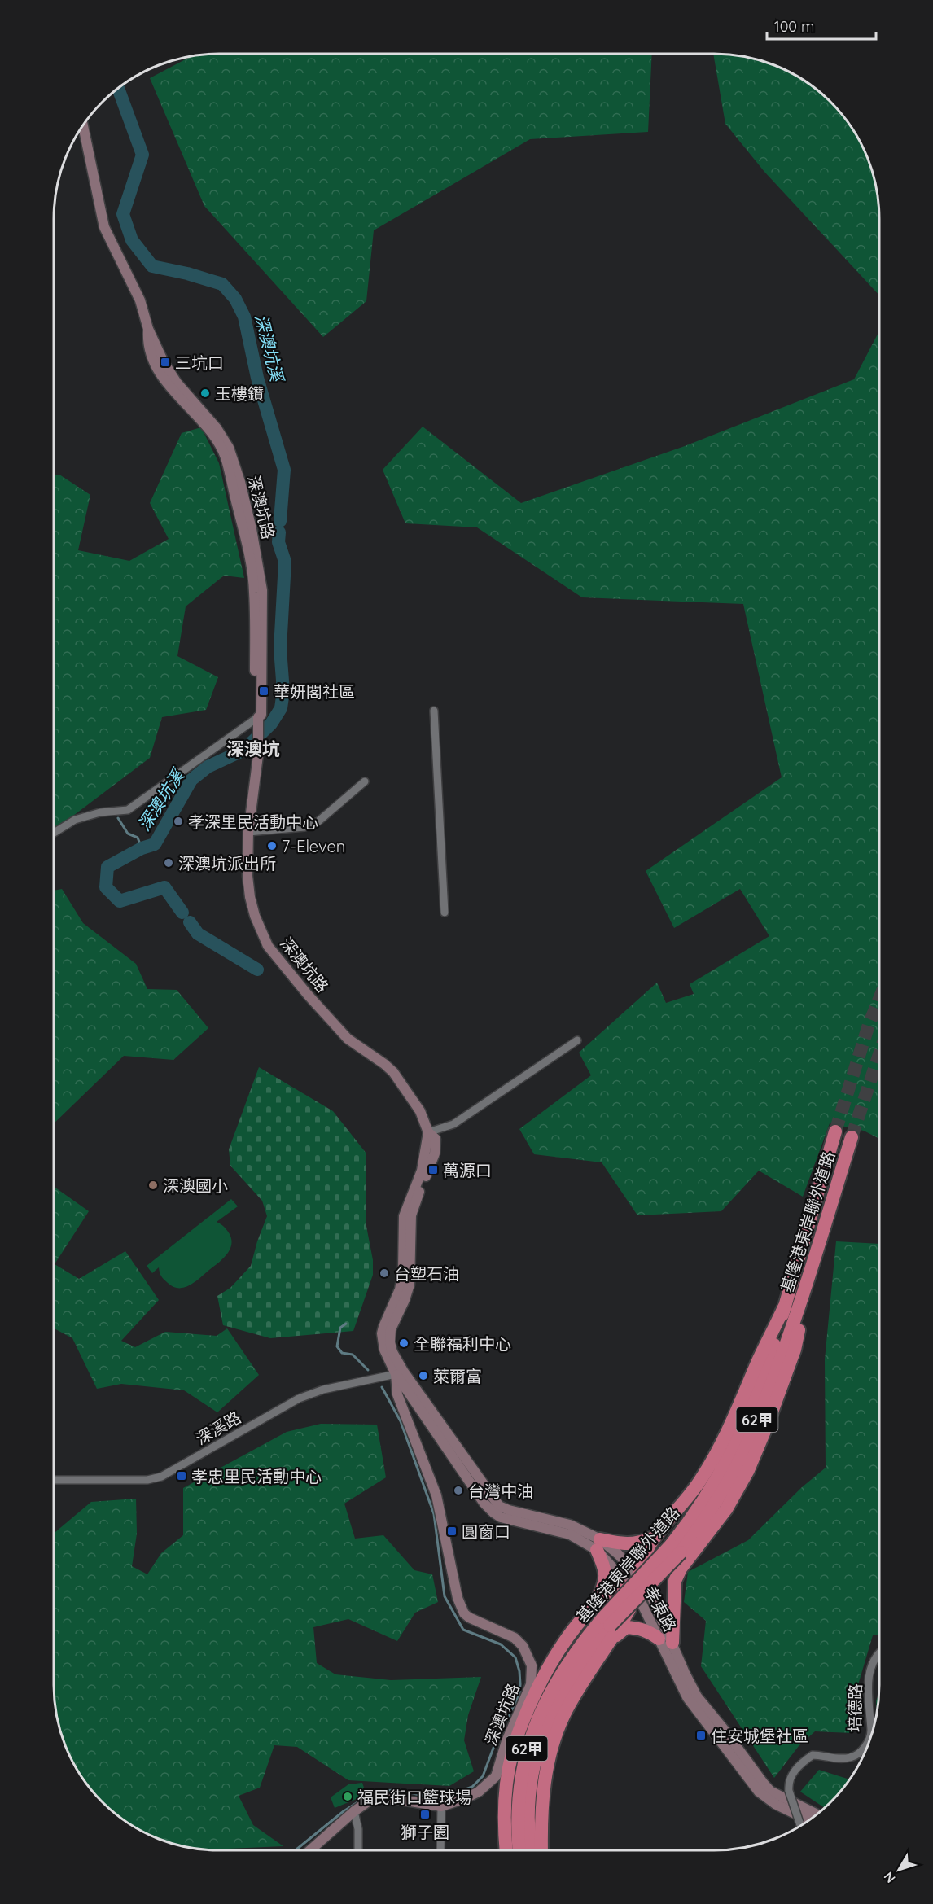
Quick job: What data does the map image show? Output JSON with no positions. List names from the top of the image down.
{
  "streets": {
    "highway": ["基隆港東岸聯外道路", "62甲"],
    "main road": ["深澳坑路", "孝東路"],
    "street": ["深溪路", "培德路"]
  },
  "crossings": [
    ["深澳坑路", "深溪路"],
    ["深澳坑路", "孝東路"],
    ["深溪路", "孝東路"]
  ],
  "districts": ["深澳坑"],
  "water": ["深澳坑溪"],
  "places": {
    "transit": [
      "三坑口",
      "華妍閣社區",
      "萬源口",
      "孝忠里民活動中心",
      "圓窗口",
      "住安城堡社區",
      "獅子園"
    ],
    "other": [
      "玉樓鑽",
      "孝深里民活動中心",
      "7-Eleven",
      "深澳坑派出所",
      "深澳國小",
      "台塑石油",
      "全聯福利中心",
      "萊爾富",
      "台灣中油",
      "福民街口籃球場"
    ]
  },
  "scale_bar": "100 m",
  "north": "bottom left"
}
